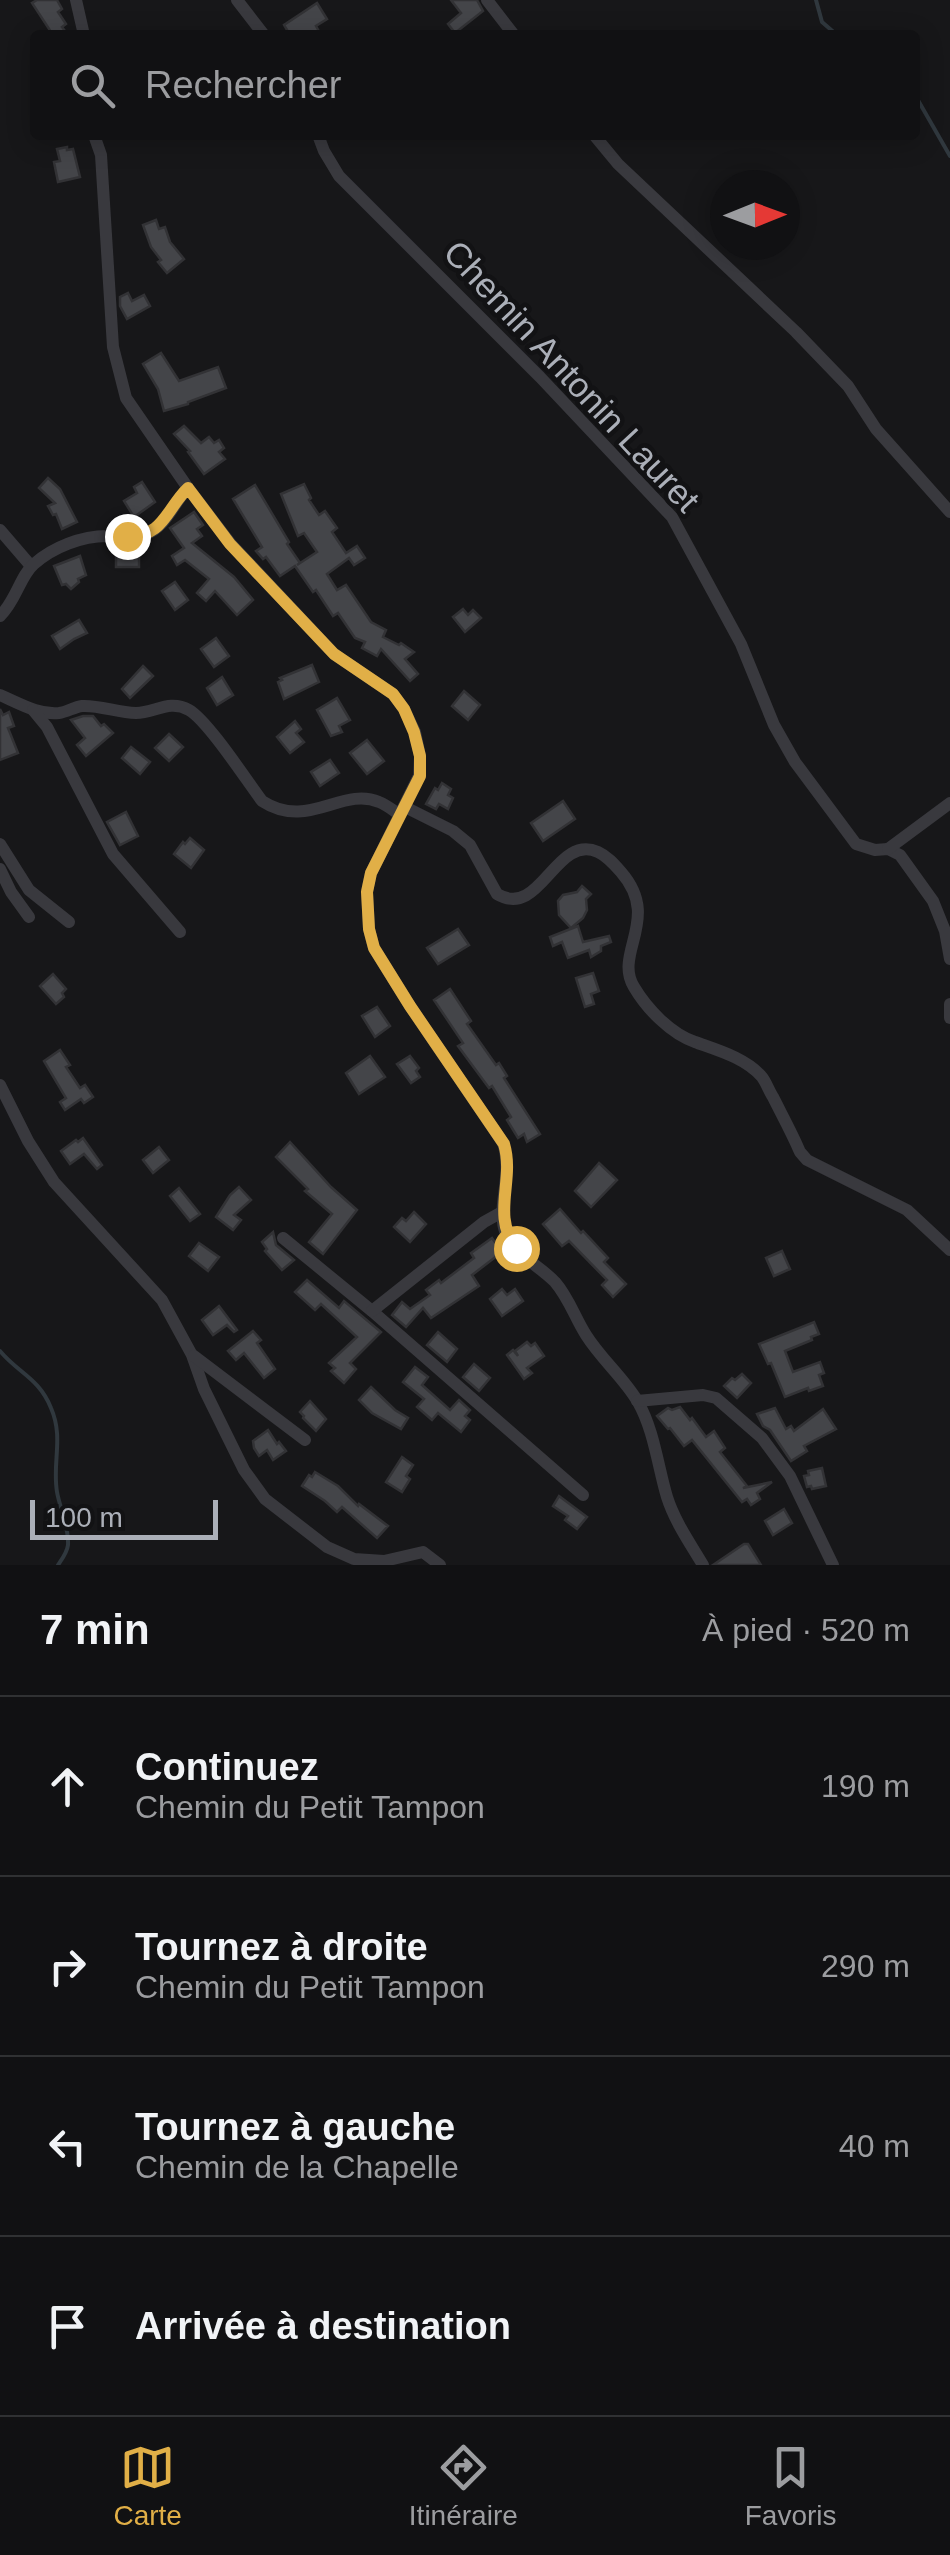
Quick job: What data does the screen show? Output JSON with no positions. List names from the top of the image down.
{
  "streets": {
    "street": ["Chemin Antonin Lauret"]
  },
  "scale_bar": "100 m",
  "north": "right",
  "page": {
    "search": "Rechercher",
    "scale": "100 m",
    "heading": ["7 min", "À pied · 520 m"],
    "list": [
      ["Continuez", "Chemin du Petit Tampon", "190 m"],
      ["Tournez à droite", "Chemin du Petit Tampon", "290 m"],
      ["Tournez à gauche", "Chemin de la Chapelle", "40 m"],
      "Arrivée à destination"
    ],
    "nav": ["Carte", "Itinéraire", "Favoris"]
  }
}
